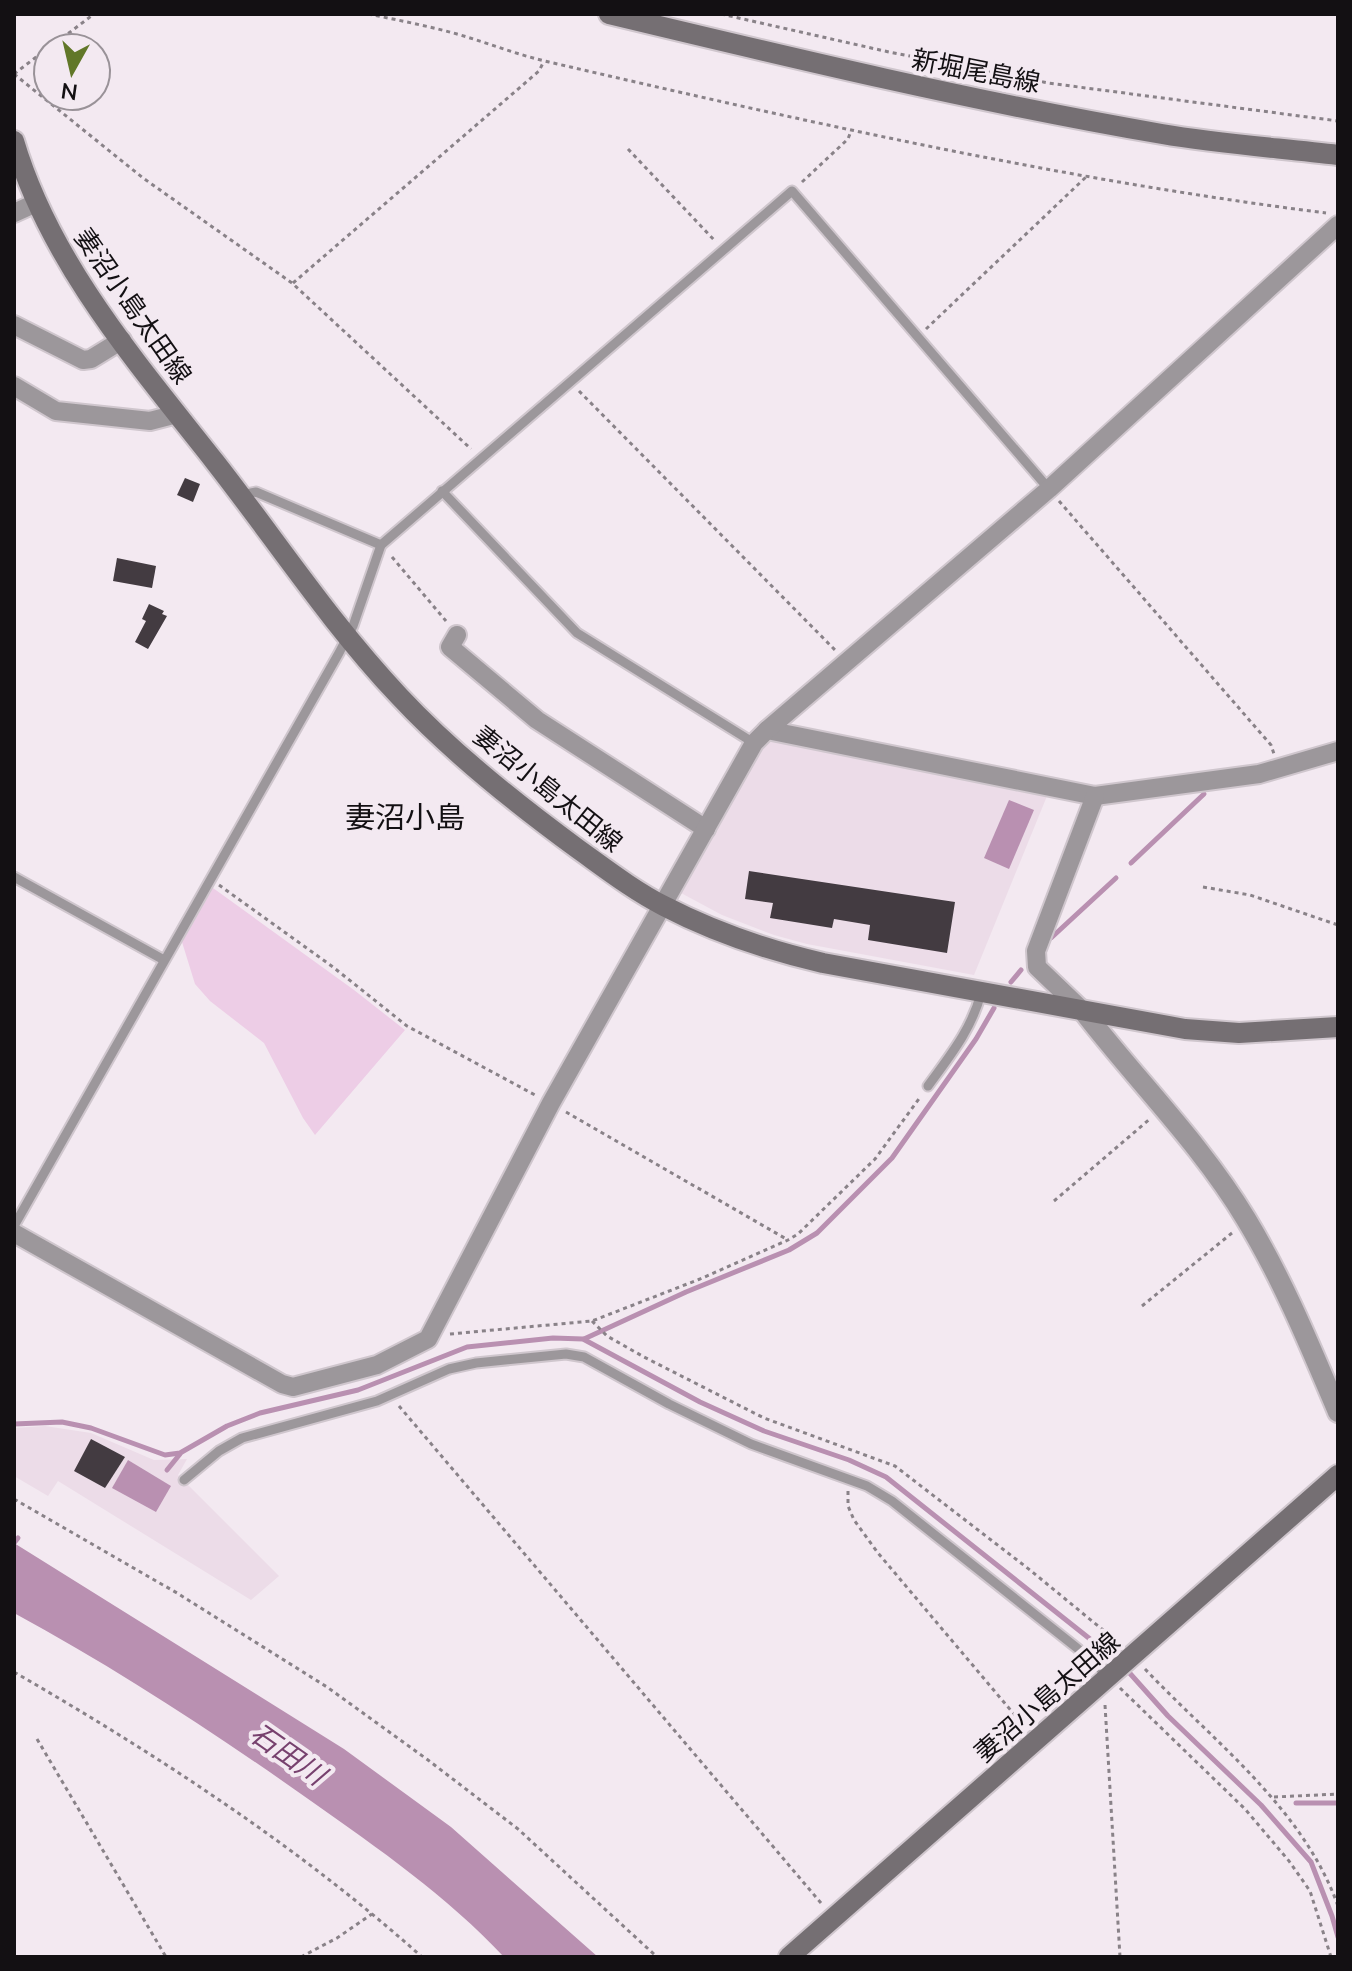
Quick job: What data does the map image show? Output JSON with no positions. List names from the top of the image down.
{
  "streets": {
    "main road": ["新堀尾島線", "妻沼小島太田線"]
  },
  "districts": ["妻沼小島"],
  "water": ["石田川"],
  "north": "bottom"
}
